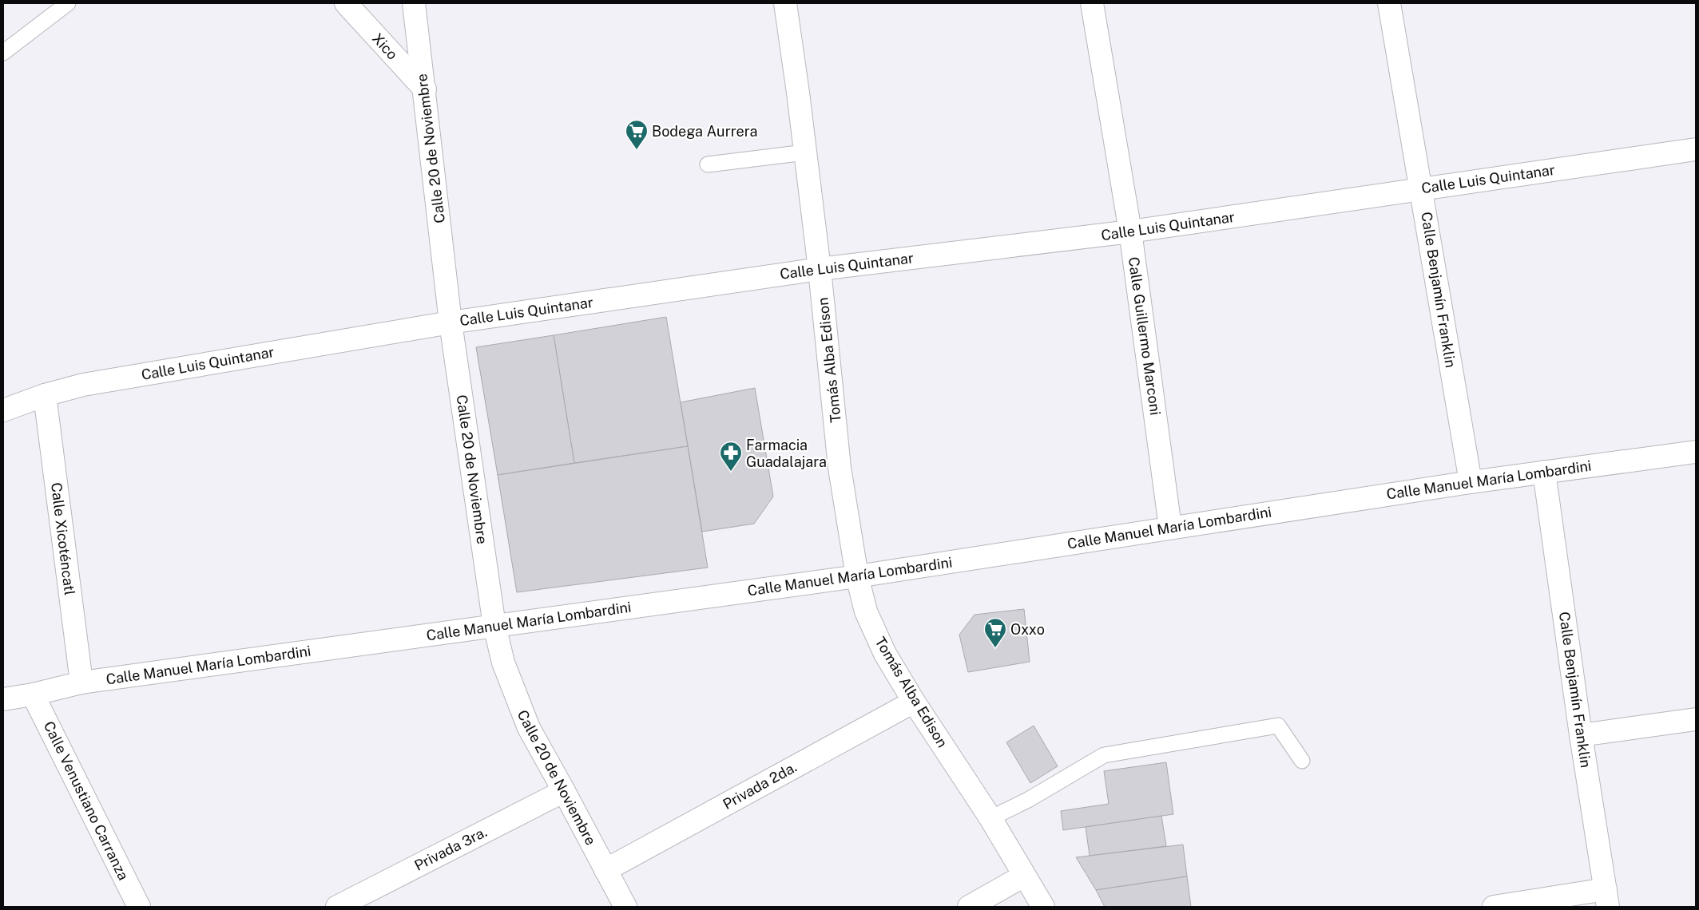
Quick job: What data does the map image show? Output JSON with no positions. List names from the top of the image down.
{
  "streets": {
    "street": [
      "Xico",
      "Calle 20 de Noviembre",
      "Calle Luis Quintanar",
      "Calle Benjamín Franklin",
      "Calle Guillermo Marconi",
      "Tomás Alba Edison",
      "Calle Manuel María Lombardini",
      "Calle Xicoténcatl",
      "Privada 2da.",
      "Calle Venustiano Carranza",
      "Privada 3ra."
    ]
  },
  "crossings": [
    ["Xico", "Calle 20 de Noviembre"],
    ["Calle 20 de Noviembre", "Calle Luis Quintanar"],
    ["Calle 20 de Noviembre", "Calle Manuel María Lombardini"],
    ["Calle 20 de Noviembre", "Privada 2da."],
    ["Calle 20 de Noviembre", "Privada 3ra."],
    ["Calle Luis Quintanar", "Calle Benjamín Franklin"],
    ["Calle Luis Quintanar", "Calle Guillermo Marconi"],
    ["Calle Luis Quintanar", "Tomás Alba Edison"],
    ["Calle Luis Quintanar", "Calle Xicoténcatl"],
    ["Calle Benjamín Franklin", "Calle Manuel María Lombardini"],
    ["Calle Guillermo Marconi", "Calle Manuel María Lombardini"],
    ["Tomás Alba Edison", "Calle Manuel María Lombardini"],
    ["Tomás Alba Edison", "Privada 2da."],
    ["Calle Manuel María Lombardini", "Calle Xicoténcatl"],
    ["Calle Manuel María Lombardini", "Calle Venustiano Carranza"]
  ],
  "places": {
    "supermarket": ["Bodega Aurrera", "Oxxo"],
    "pharmacy": ["Farmacia Guadalajara"]
  }
}
